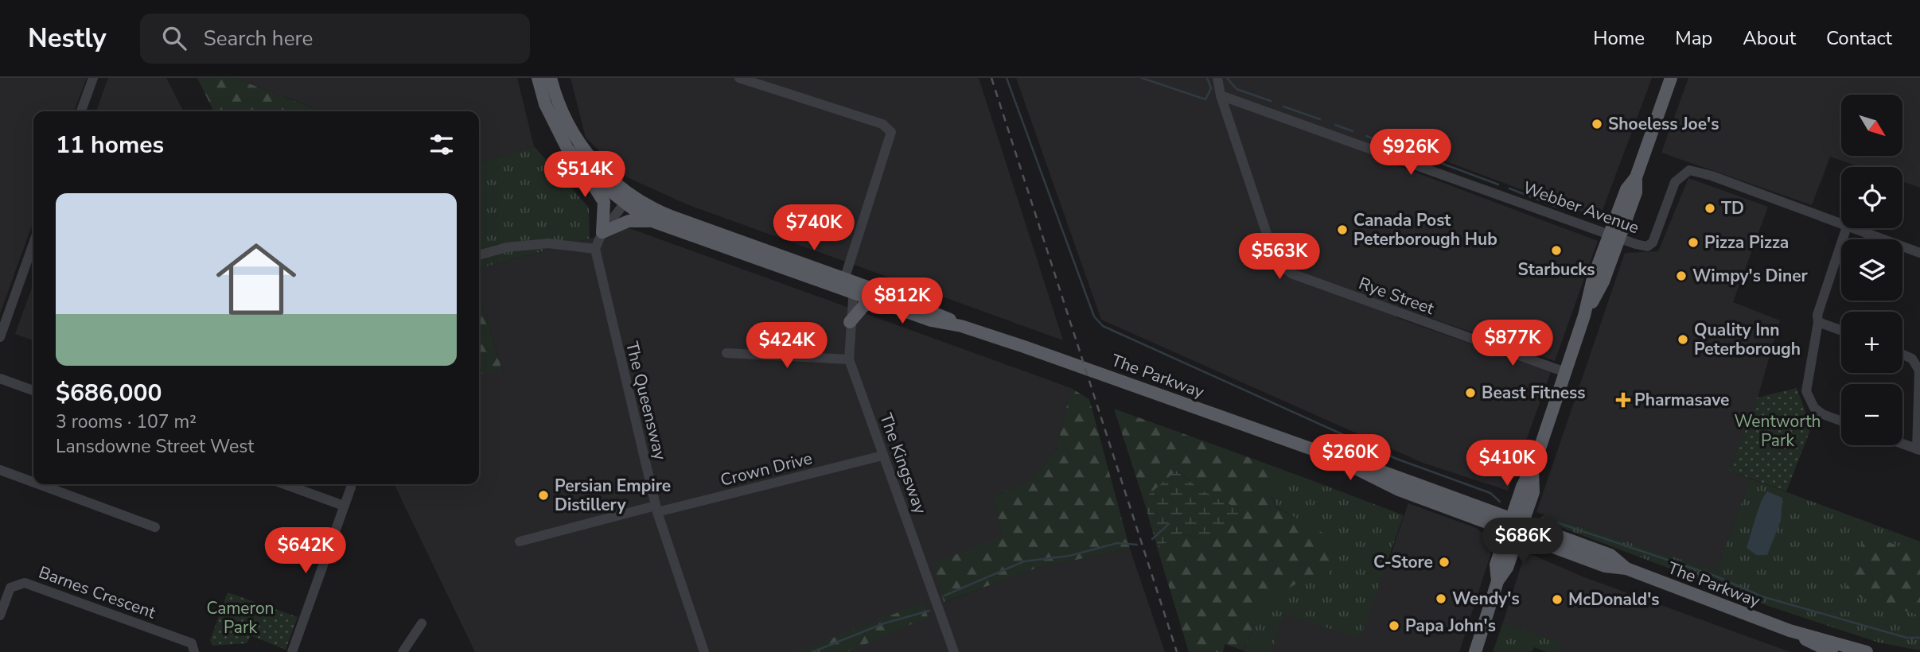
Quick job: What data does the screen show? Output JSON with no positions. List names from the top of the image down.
{
  "streets": {
    "main road": ["The Parkway"],
    "street": [
      "Webber Avenue",
      "Rye Street",
      "The Queensway",
      "The Kingsway",
      "Crown Drive",
      "Barnes Crescent"
    ]
  },
  "crossings": [
    ["Webber Avenue", "Rye Street"],
    ["The Parkway", "The Kingsway"],
    ["The Queensway", "Crown Drive"],
    ["The Kingsway", "Crown Drive"]
  ],
  "parks": ["Wentworth Park", "Cameron Park"],
  "places": {
    "other": [
      "Shoeless Joe's",
      "TD",
      "Canada Post Peterborough Hub",
      "Pizza Pizza",
      "Starbucks",
      "Wimpy's Diner",
      "Quality Inn Peterborough",
      "Beast Fitness",
      "Persian Empire Distillery",
      "C-Store",
      "Wendy's",
      "McDonald's",
      "Papa John's"
    ],
    "health": ["Pharmasave"]
  },
  "north": "bottom right",
  "page": {
    "header": "Nestly",
    "search": "Search here",
    "nav": [
      "Home",
      "Map",
      "About",
      "Contact"
    ],
    "map_buttons": ["+", "−"],
    "heading": "11 homes",
    "price": [
      "$926K",
      "$514K",
      "$740K",
      "$563K",
      "$812K",
      "$877K",
      "$424K",
      "$260K",
      "$410K",
      "$686K",
      "$642K"
    ],
    "list": [
      {
        "name": "$686,000",
        "note": "3 rooms · 107 m² · Lansdowne Street West"
      }
    ]
  }
}
